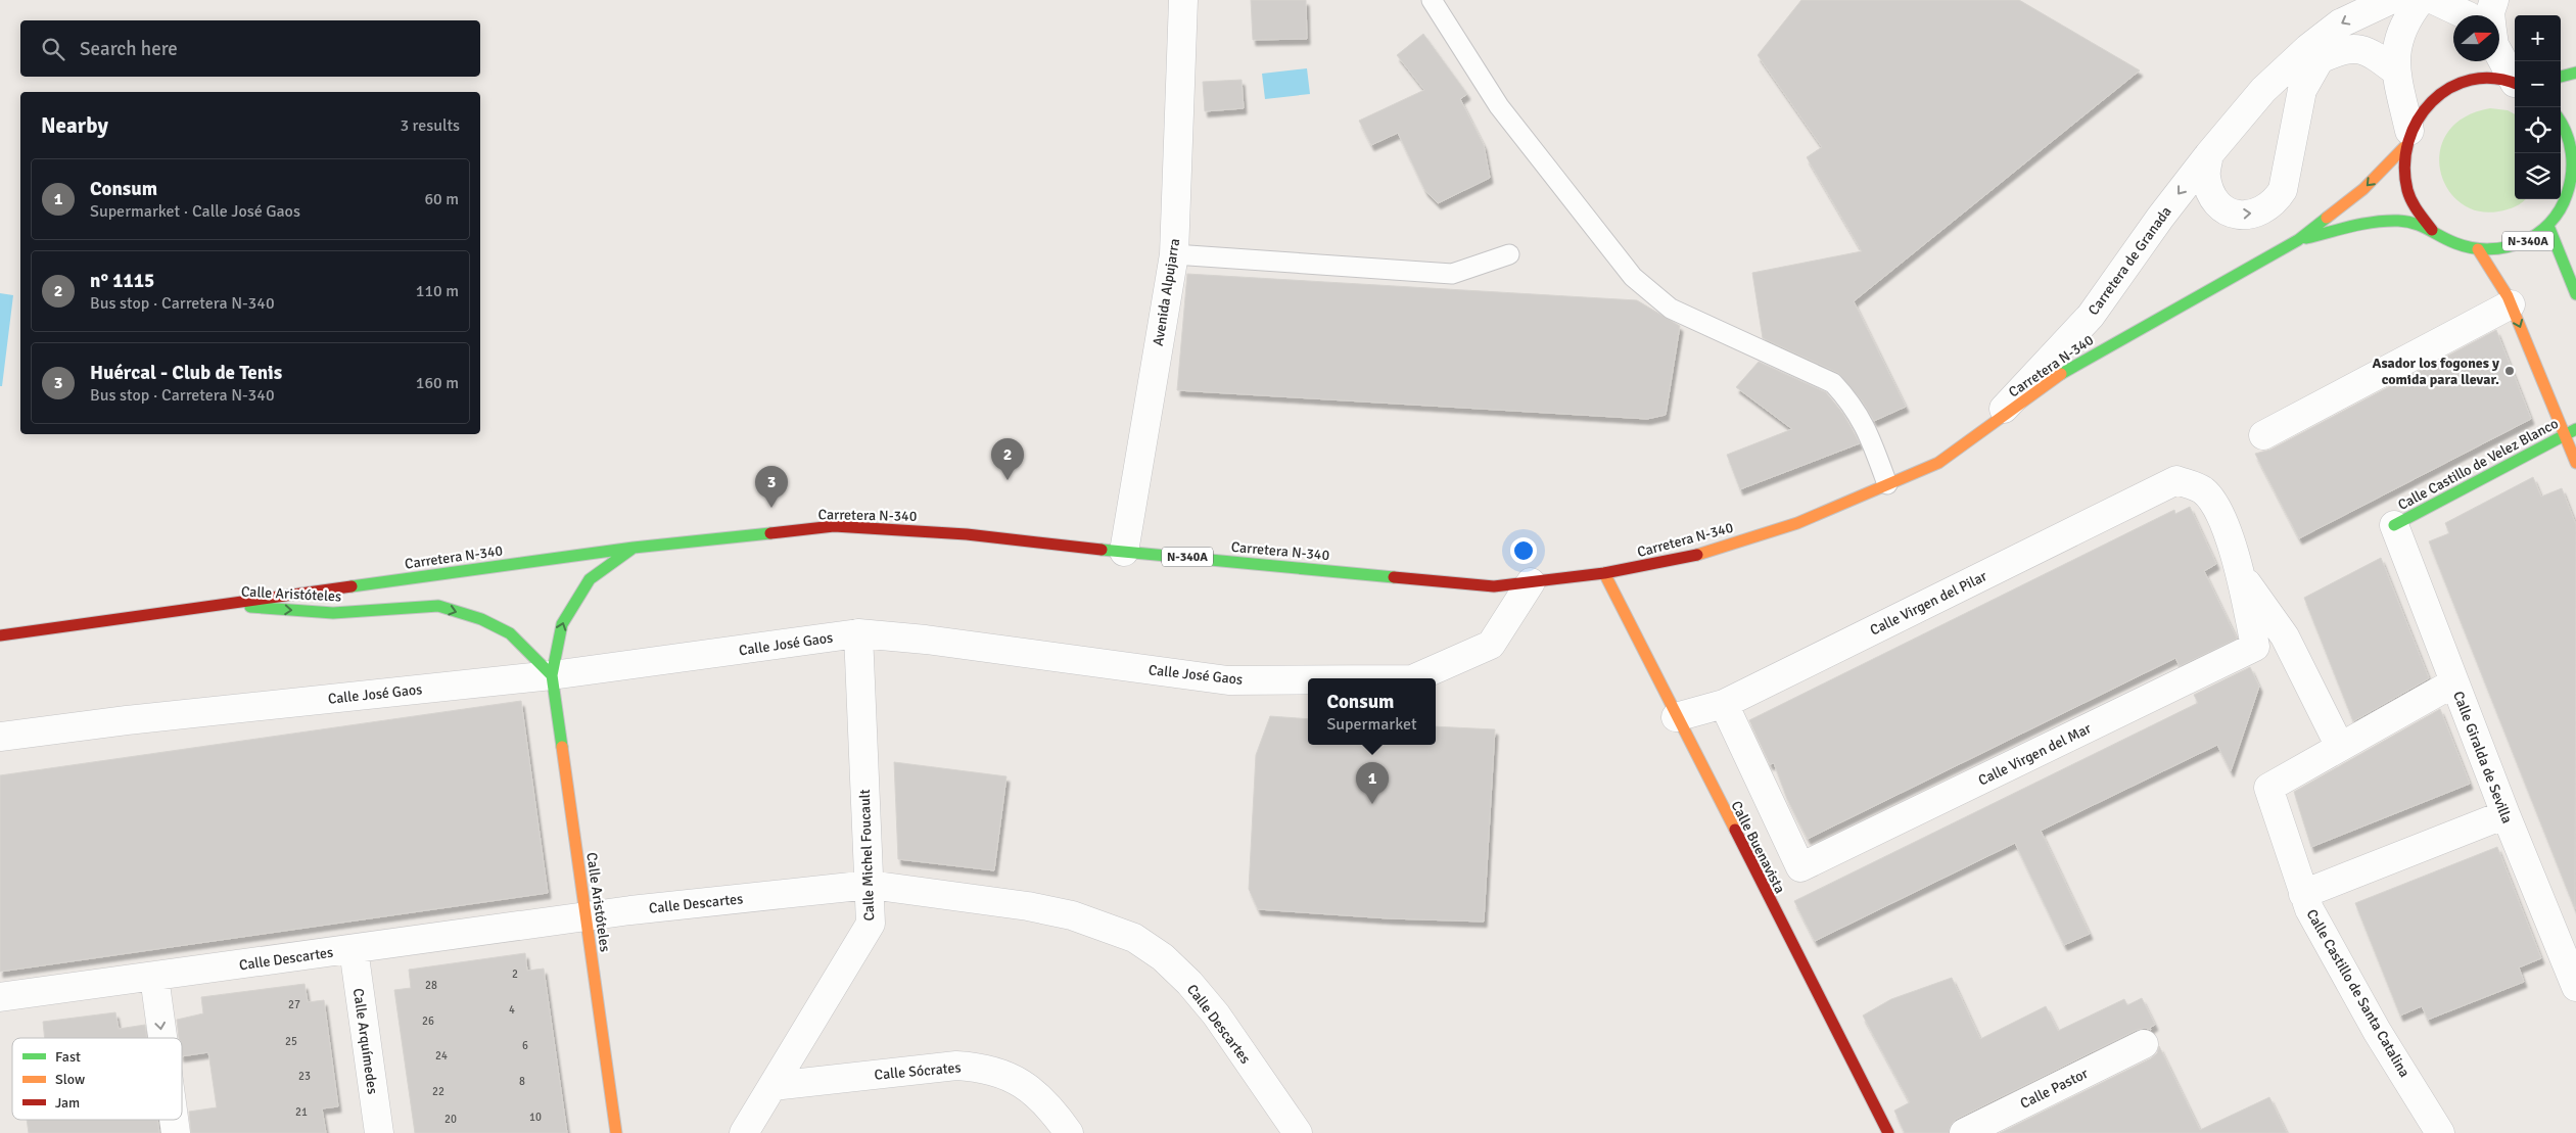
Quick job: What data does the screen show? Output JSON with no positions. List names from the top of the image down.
{
  "streets": {
    "main road": [
      "N-340A",
      "Carretera N-340",
      "Calle Castillo de Velez Blanco",
      "Calle Aristóteles",
      "Calle Buenavista"
    ],
    "street": [
      "Carretera de Granada",
      "Avenida Alpujarra",
      "Calle Virgen del Pilar",
      "Calle José Gaos",
      "Calle Virgen del Mar",
      "Calle Giralda de Sevilla",
      "Calle Michel Foucault",
      "Calle Descartes",
      "Calle Castillo de Santa Catalina",
      "Calle Arquímedes",
      "Calle Sócrates",
      "Calle Pastor"
    ]
  },
  "crossings": [
    ["N-340A", "Carretera N-340"],
    ["Carretera de Granada", "Carretera N-340"],
    ["Avenida Alpujarra", "Carretera N-340"],
    ["Carretera N-340", "Calle Aristóteles"],
    ["Carretera N-340", "Calle José Gaos"],
    ["Carretera N-340", "Calle Buenavista"],
    ["Calle Castillo de Velez Blanco", "Calle Giralda de Sevilla"],
    ["Calle Aristóteles", "Calle José Gaos"],
    ["Calle Aristóteles", "Calle Descartes"],
    ["Calle Virgen del Pilar", "Calle Virgen del Mar"],
    ["Calle Virgen del Pilar", "Calle Buenavista"],
    ["Calle José Gaos", "Calle Michel Foucault"],
    ["Calle Giralda de Sevilla", "Calle Castillo de Santa Catalina"],
    ["Calle Michel Foucault", "Calle Descartes"],
    ["Calle Michel Foucault", "Calle Sócrates"],
    ["Calle Descartes", "Calle Arquímedes"]
  ],
  "one_way": ["Carretera de Granada", "Calle Aristóteles"],
  "places": ["Asador los fogones y comida para llevar."],
  "house_numbers": [
    "2",
    "28",
    "27",
    "4",
    "26",
    "25",
    "6",
    "24",
    "23",
    "8",
    "22",
    "21",
    "10",
    "20"
  ],
  "legend": ["Fast", "Slow", "Jam"],
  "north": "right",
  "page": {
    "map_buttons": ["+", "−"],
    "search": "Search here",
    "heading": ["Nearby", "3 results"],
    "list": [
      {
        "mark": "1",
        "name": "Consum",
        "note": "Supermarket · Calle José Gaos",
        "value": "60 m"
      },
      {
        "mark": "2",
        "name": "n° 1115",
        "note": "Bus stop · Carretera N-340",
        "value": "110 m"
      },
      {
        "mark": "3",
        "name": "Huércal - Club de Tenis",
        "note": "Bus stop · Carretera N-340",
        "value": "160 m"
      }
    ],
    "pins": ["2", "3", "1"],
    "popup": ["Consum", "Supermarket"]
  }
}
